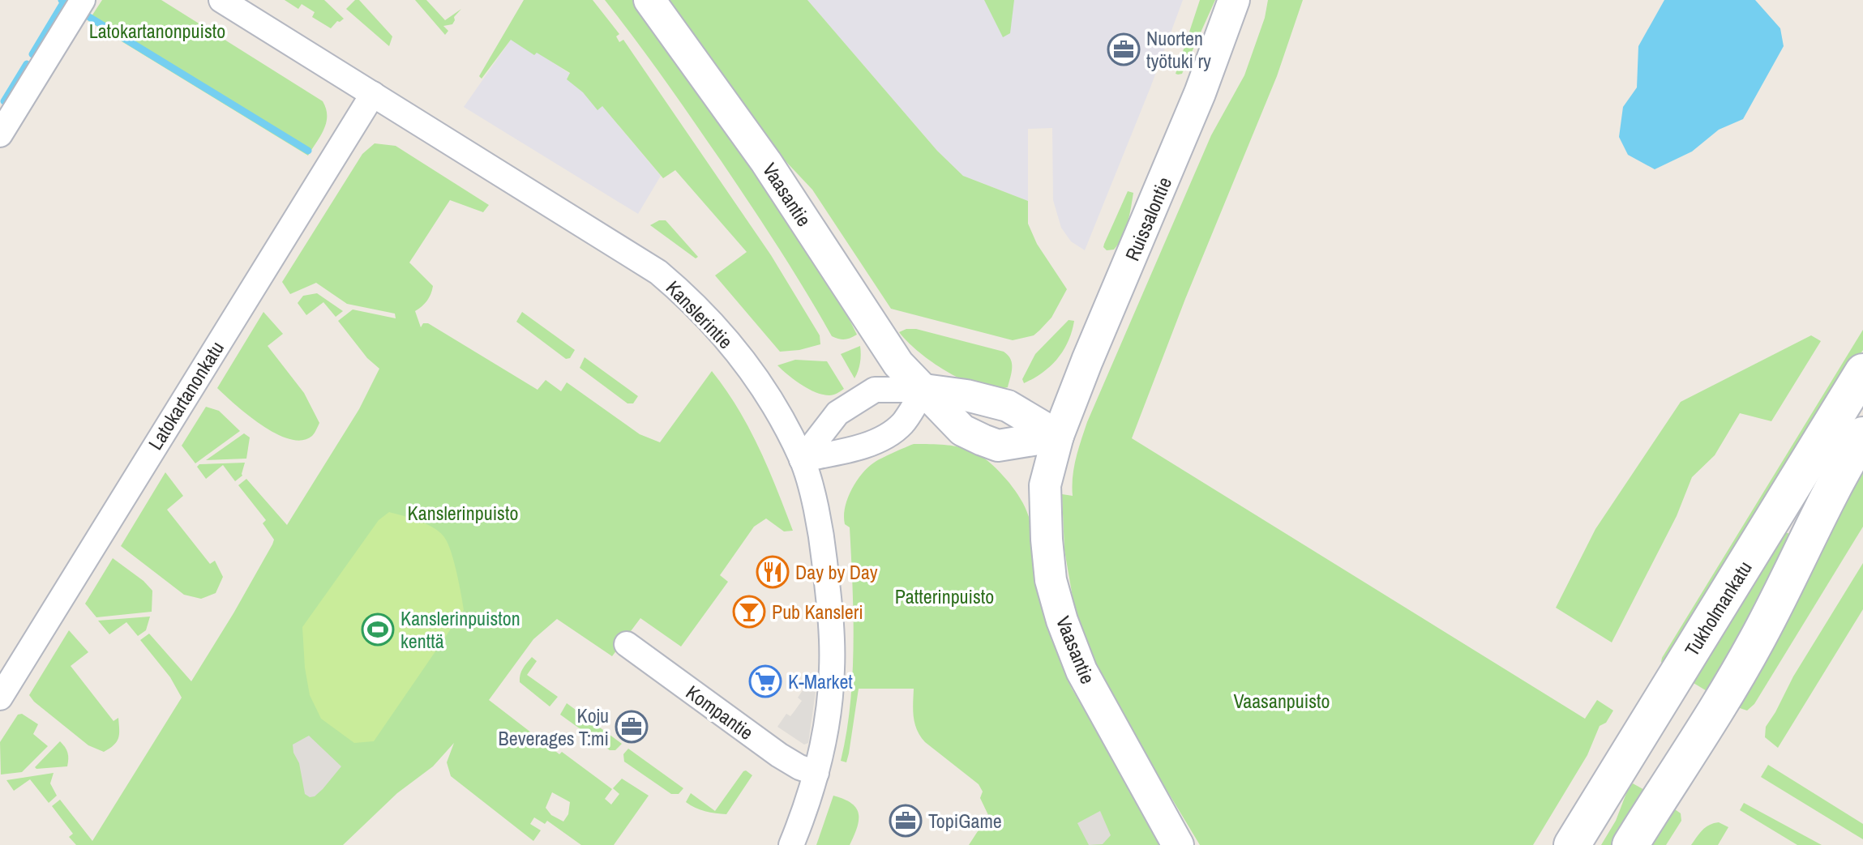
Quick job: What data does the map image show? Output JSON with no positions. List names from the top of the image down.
{
  "streets": {
    "main road": ["Tukholmankatu"],
    "street": [
      "Vaasantie",
      "Ruissalontie",
      "Kanslerintie",
      "Latokartanonkatu",
      "Kompantie"
    ]
  },
  "crossings": [
    ["Vaasantie", "Ruissalontie"],
    ["Kanslerintie", "Latokartanonkatu"],
    ["Kanslerintie", "Kompantie"]
  ],
  "parks": [
    "Latokartanonpuisto",
    "Kanslerinpuisto",
    "Patterinpuisto",
    "Vaasanpuisto"
  ],
  "places": {
    "office": ["Nuorten työtuki ry", "Koju Beverages T:mi", "TopiGame"],
    "restaurant": ["Day by Day"],
    "bar": ["Pub Kansleri"],
    "sports": ["Kanslerinpuiston kenttä"],
    "supermarket": ["K-Market"]
  }
}
